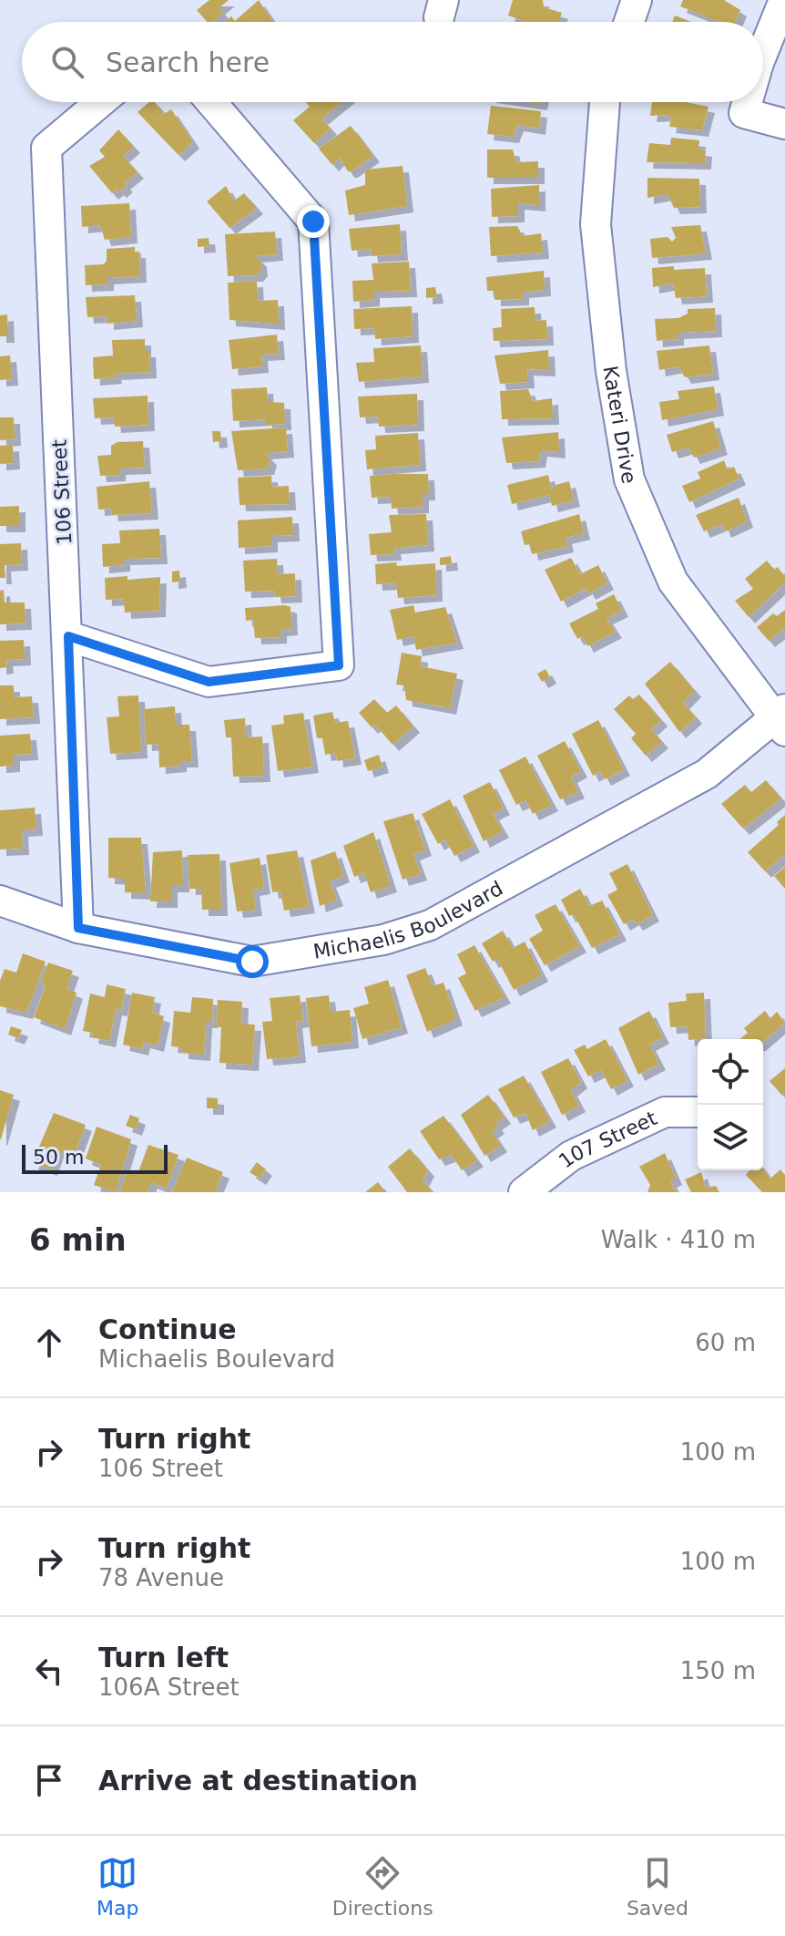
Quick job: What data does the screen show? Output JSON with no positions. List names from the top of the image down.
{
  "streets": {
    "street": [
      "Kateri Drive",
      "106 Street",
      "Michaelis Boulevard",
      "107 Street"
    ]
  },
  "crossings": [
    ["Kateri Drive", "Michaelis Boulevard"],
    ["106 Street", "Michaelis Boulevard"]
  ],
  "scale_bar": "50 m",
  "page": {
    "search": "Search here",
    "scale": "50 m",
    "heading": ["6 min", "Walk · 410 m"],
    "list": [
      ["Continue", "Michaelis Boulevard", "60 m"],
      ["Turn right", "106 Street", "100 m"],
      ["Turn right", "78 Avenue", "100 m"],
      ["Turn left", "106A Street", "150 m"],
      "Arrive at destination"
    ],
    "nav": ["Map", "Directions", "Saved"]
  }
}
